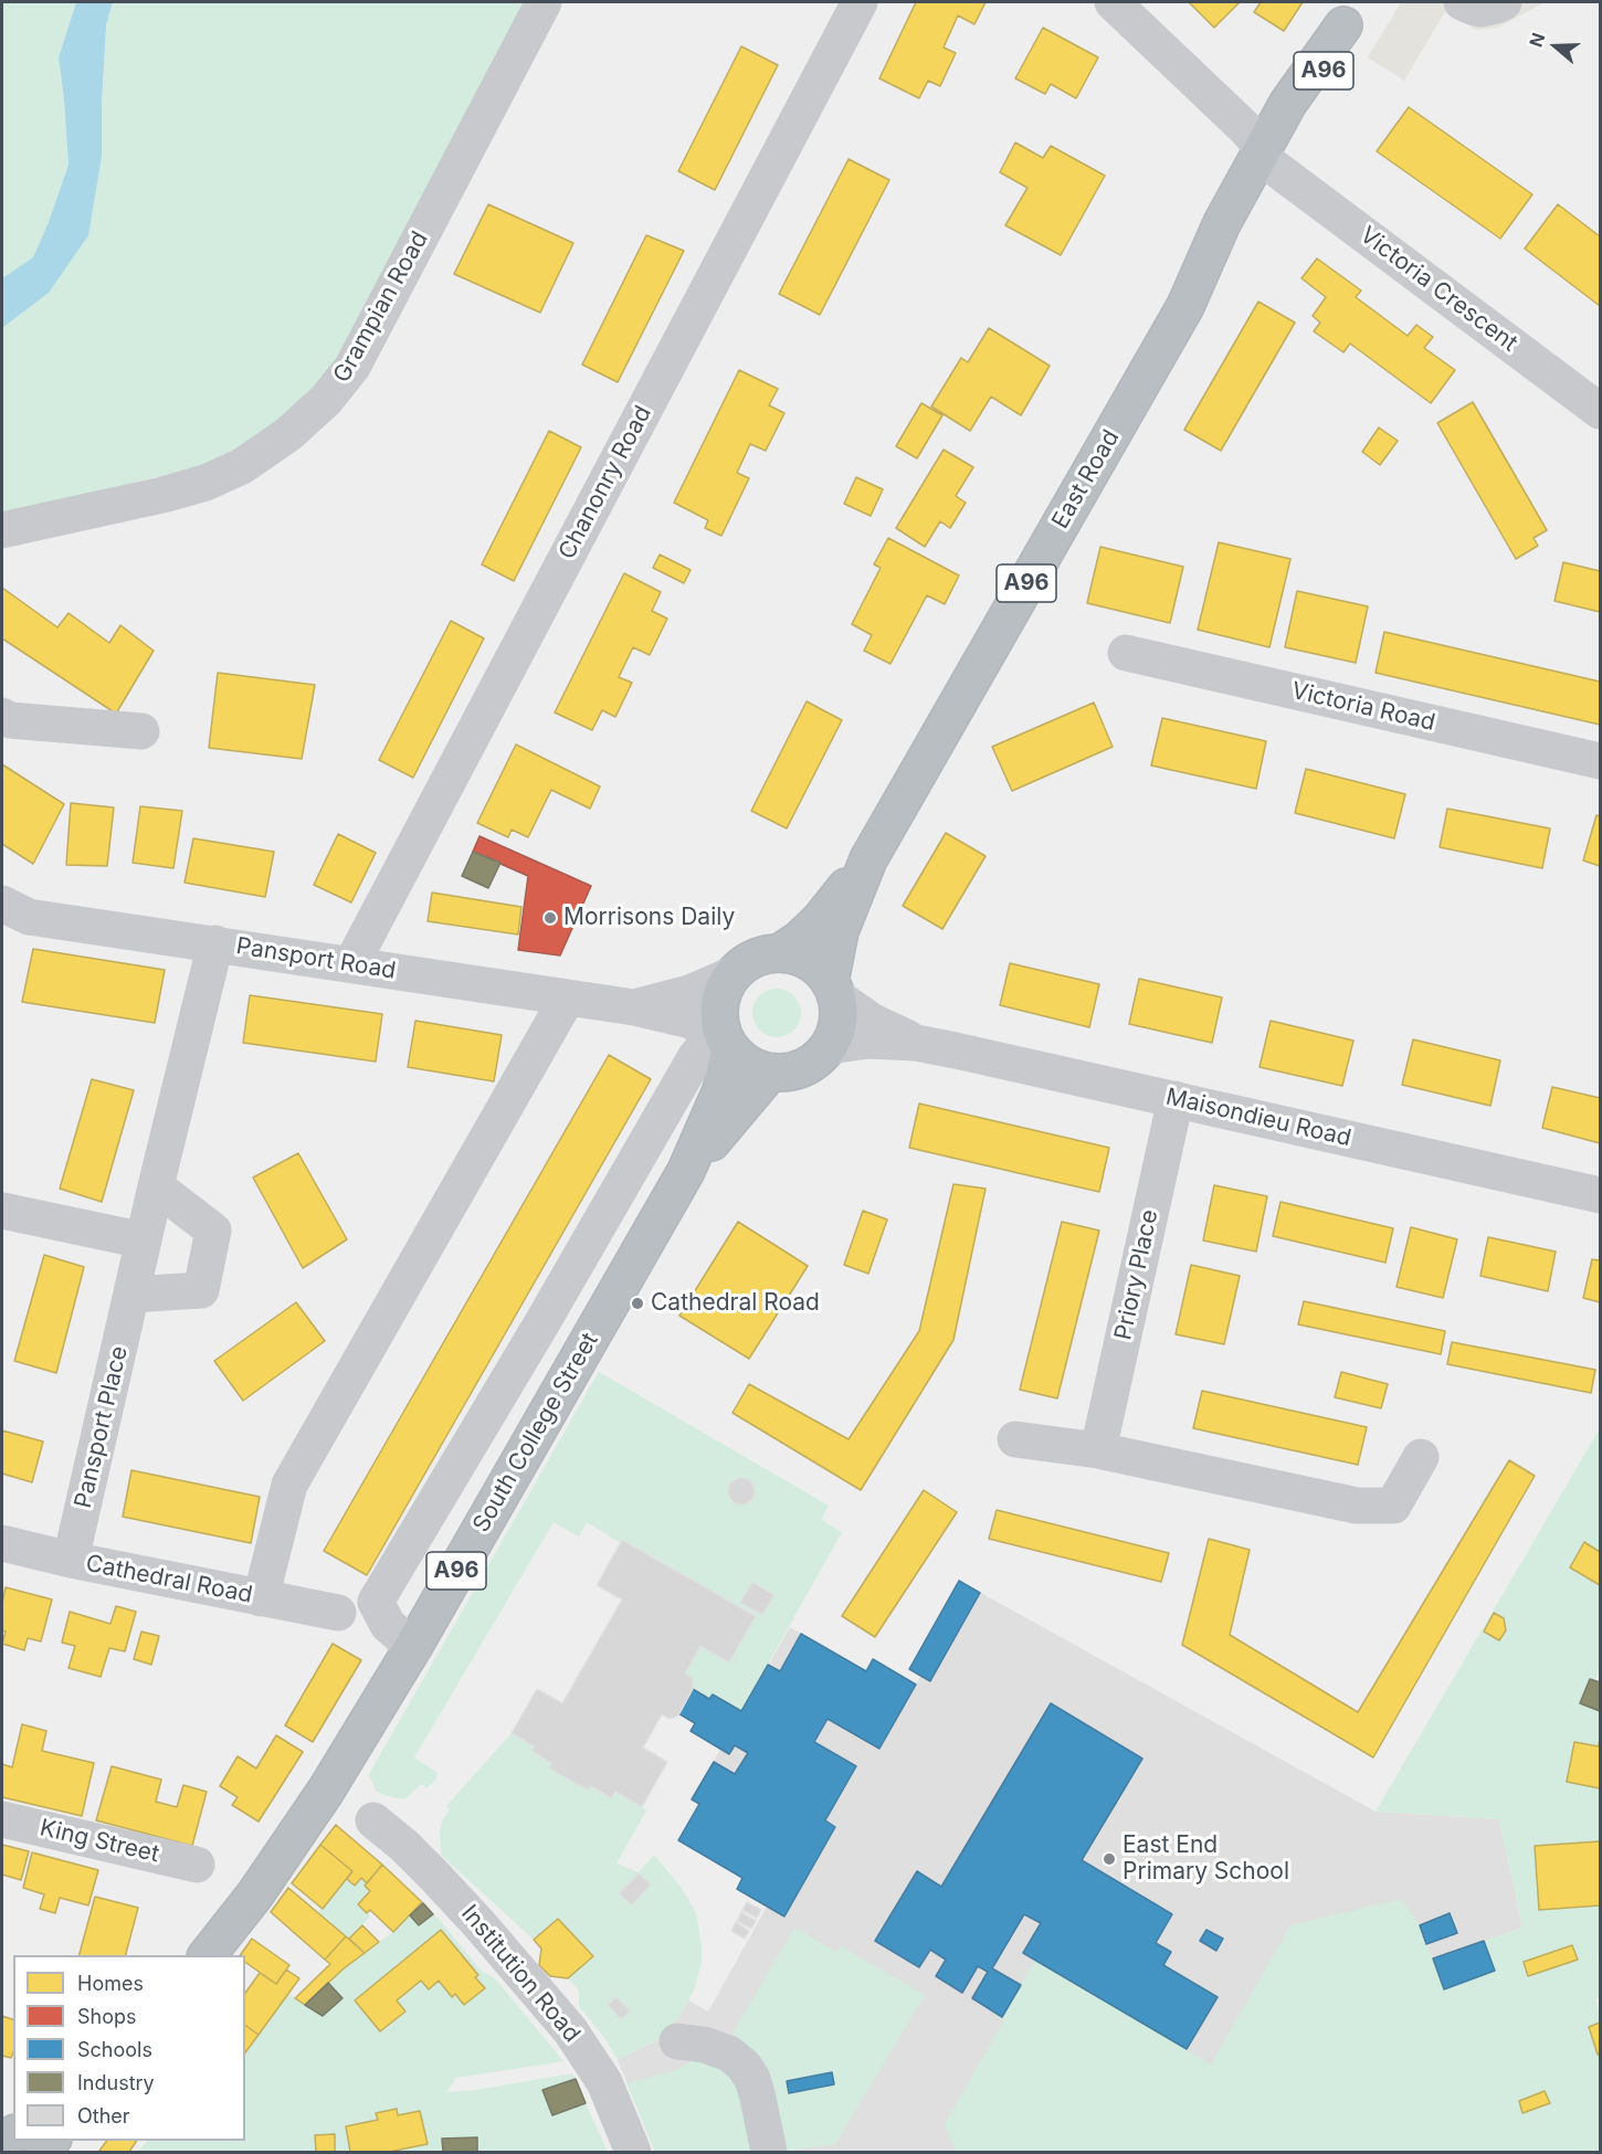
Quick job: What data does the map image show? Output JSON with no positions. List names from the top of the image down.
{
  "streets": {
    "highway": ["A96", "East Road", "South College Street"],
    "street": [
      "Victoria Crescent",
      "Grampian Road",
      "Chanonry Road",
      "Victoria Road",
      "Pansport Road",
      "Maisondieu Road",
      "Priory Place",
      "Pansport Place",
      "Cathedral Road",
      "King Street",
      "Institution Road"
    ]
  },
  "crossings": [
    ["A96", "Victoria Crescent"],
    ["A96", "East Road"],
    ["A96", "Pansport Road"],
    ["A96", "South College Street"],
    ["Victoria Crescent", "East Road"],
    ["Chanonry Road", "Pansport Road"],
    ["Pansport Road", "Pansport Place"],
    ["Maisondieu Road", "Priory Place"],
    ["Pansport Place", "Cathedral Road"]
  ],
  "places": ["Morrisons Daily", "Cathedral Road", "East End Primary School"],
  "legend": [
    "Homes",
    "Shops",
    "Schools",
    "Industry",
    "Other"
  ],
  "north": "left"
}
